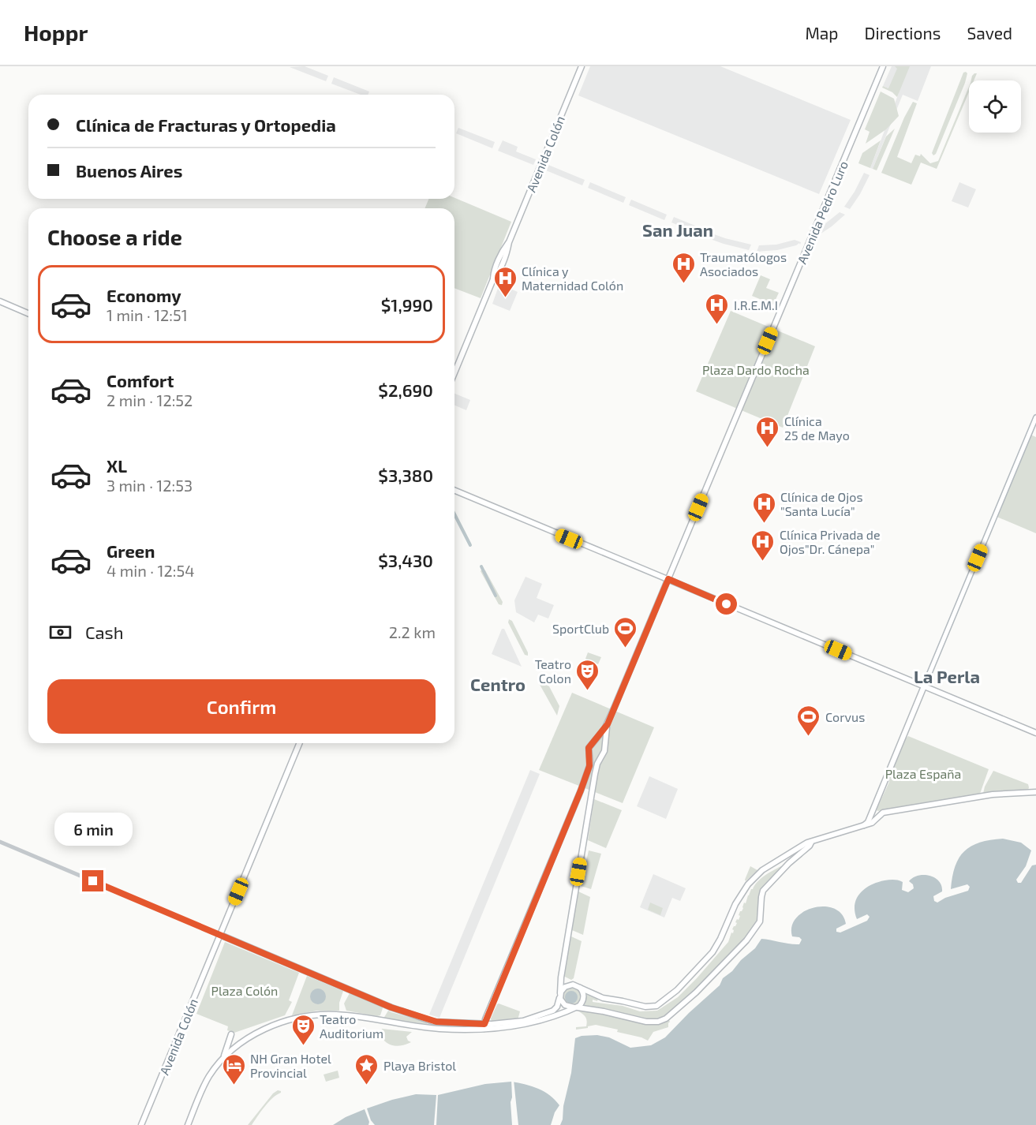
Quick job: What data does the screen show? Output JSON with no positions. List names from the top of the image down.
{
  "streets": {
    "main road": ["Avenida Colón", "Avenida Pedro Luro"]
  },
  "districts": ["San Juan", "La Perla", "Centro"],
  "parks": ["Plaza Dardo Rocha", "Plaza España", "Plaza Colón"],
  "places": {
    "hospital": [
      "Traumatólogos Asociados",
      "Clínica y Maternidad Colón",
      "I.R.E.M.I",
      "Clínica 25 de Mayo",
      "Clínica de Ojos \"Santa Lucía\"",
      "Clínica Privada de Ojos\"Dr. Cánepa\""
    ],
    "sports": ["SportClub", "Corvus"],
    "theatre": ["Teatro Colon", "Teatro Auditorium"],
    "hotel": ["NH Gran Hotel Provincial"],
    "place": ["Playa Bristol"]
  },
  "page": {
    "header": "Hoppr",
    "nav": ["Map", "Directions", "Saved"],
    "banner": ["Clínica de Fracturas y Ortopedia", "Buenos Aires"],
    "heading": "Choose a ride",
    "list": [
      {
        "name": "Economy",
        "note": "1 min · 12:51",
        "value": "$1,990"
      },
      {
        "name": "Comfort",
        "note": "2 min · 12:52",
        "value": "$2,690"
      },
      {
        "name": "XL",
        "note": "3 min · 12:53",
        "value": "$3,380"
      },
      {
        "name": "Green",
        "note": "4 min · 12:54",
        "value": "$3,430"
      }
    ],
    "pay": ["Cash", "2.2 km"],
    "buttons": "Confirm",
    "bubble": "6 min"
  }
}
